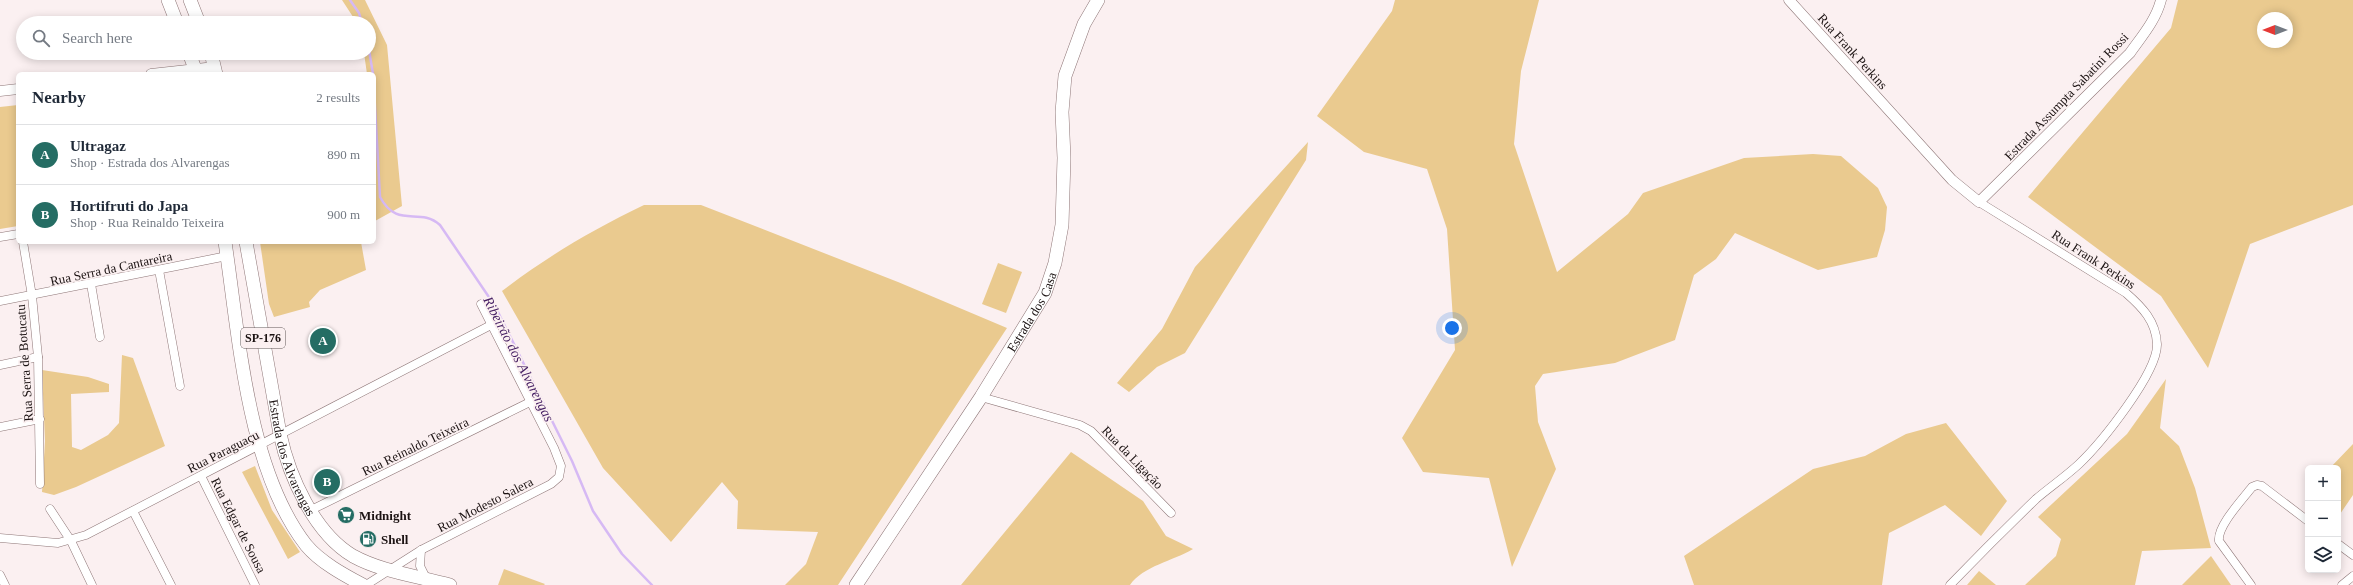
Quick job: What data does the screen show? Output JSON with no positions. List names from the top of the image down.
{
  "streets": {
    "main road": ["Estrada dos Casa", "SP-176", "Estrada dos Alvarengas"],
    "street": [
      "Rua Frank Perkins",
      "Estrada Assumpta Sabatini Rossi",
      "Rua Serra da Cantareira",
      "Rua Serra de Botucatu",
      "Rua Reinaldo Teixeira",
      "Rua Paraguaçu",
      "Rua da Ligação",
      "Rua Modesto Salera",
      "Rua Edgar de Sousa"
    ]
  },
  "crossings": [
    ["Rua Frank Perkins", "Estrada Assumpta Sabatini Rossi"],
    ["Rua Serra da Cantareira", "Rua Serra de Botucatu"],
    ["Rua Serra da Cantareira", "Estrada dos Alvarengas"],
    ["Estrada dos Casa", "Rua da Ligação"],
    ["Rua Reinaldo Teixeira", "Estrada dos Alvarengas"],
    ["Rua Reinaldo Teixeira", "Rua Modesto Salera"],
    ["Rua Paraguaçu", "Estrada dos Alvarengas"],
    ["Rua Paraguaçu", "Rua Edgar de Sousa"],
    ["Estrada dos Alvarengas", "Rua Modesto Salera"]
  ],
  "water": ["Ribeirão dos Alvarengas"],
  "places": {
    "supermarket": ["Midnight"],
    "fuel station": ["Shell"]
  },
  "north": "left",
  "page": {
    "search": "Search here",
    "heading": ["Nearby", "2 results"],
    "list": [
      {
        "mark": "A",
        "name": "Ultragaz",
        "note": "Shop · Estrada dos Alvarengas",
        "value": "890 m"
      },
      {
        "mark": "B",
        "name": "Hortifruti do Japa",
        "note": "Shop · Rua Reinaldo Teixeira",
        "value": "900 m"
      }
    ],
    "pins": ["A", "B"],
    "map_buttons": ["+", "−"]
  }
}
